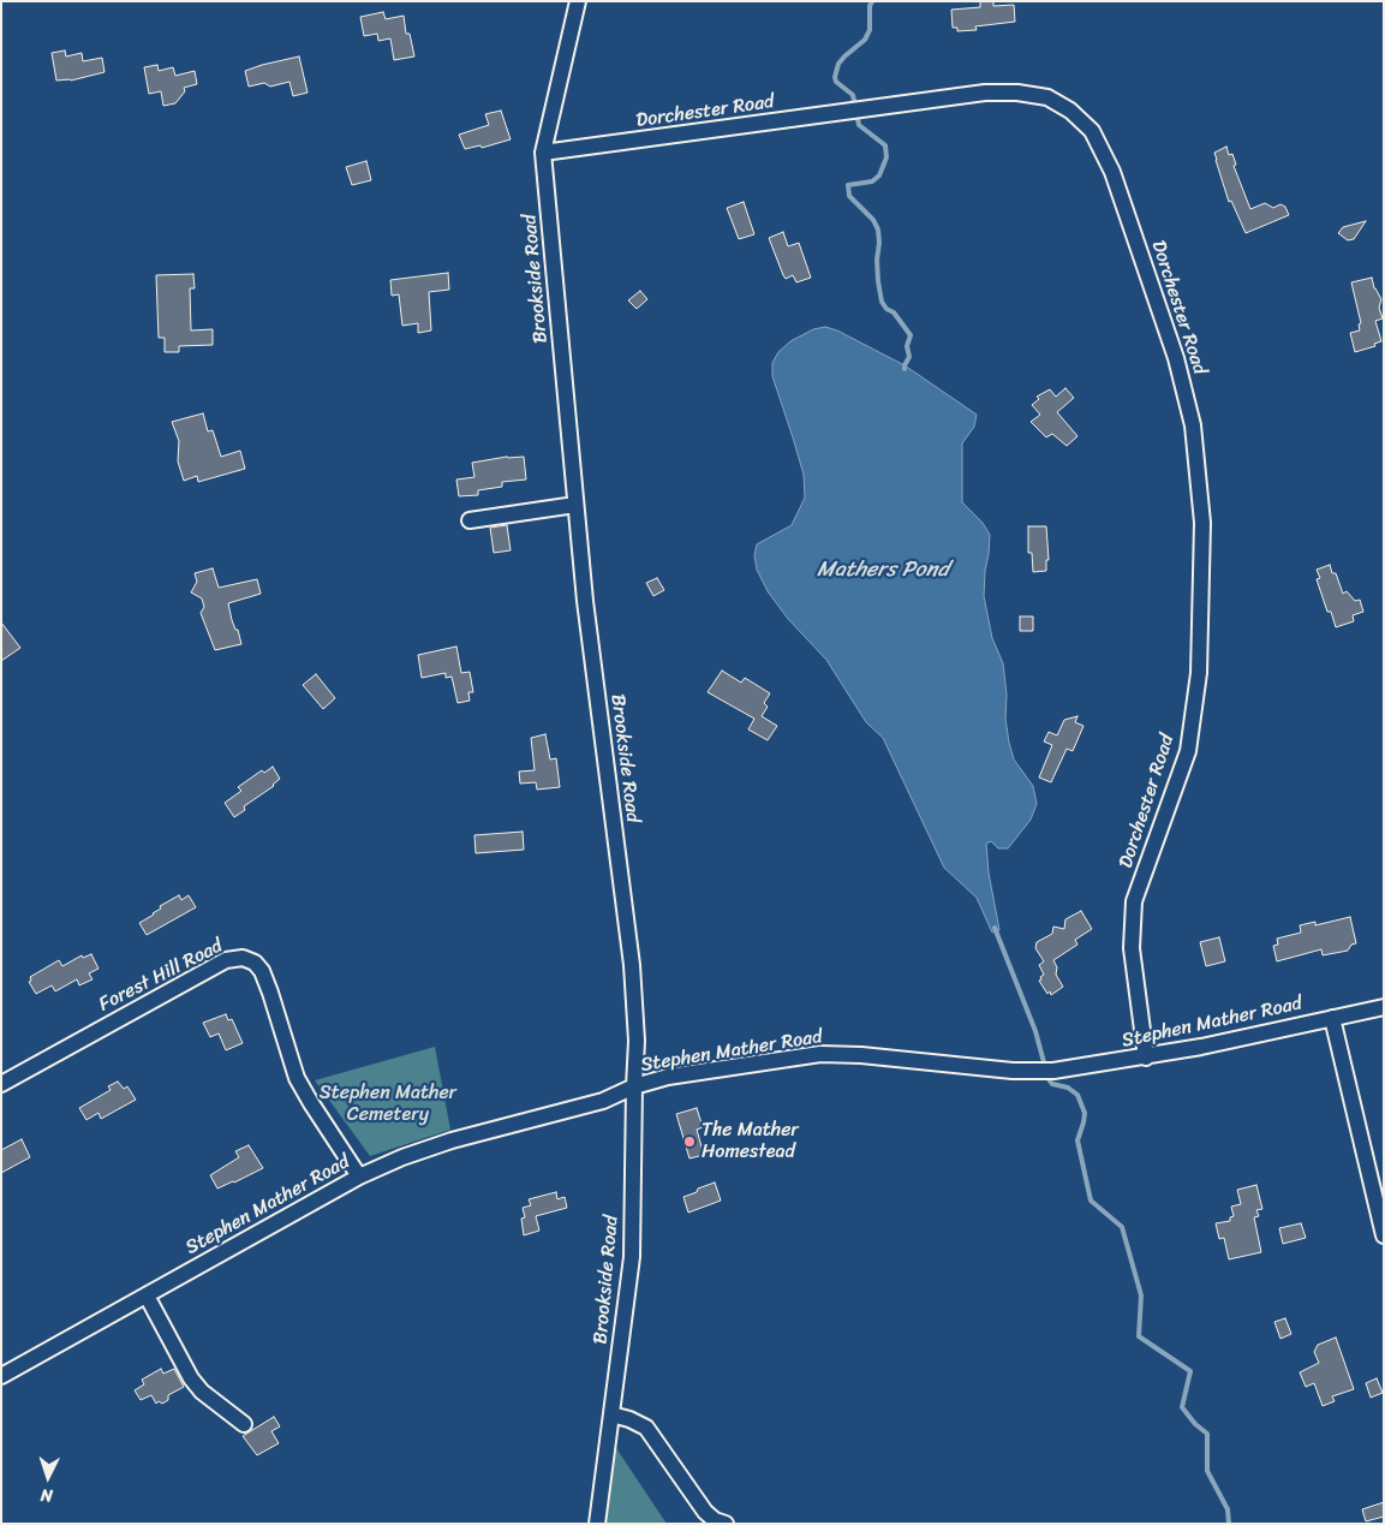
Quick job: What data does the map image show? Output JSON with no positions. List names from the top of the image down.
{
  "streets": {
    "street": [
      "Dorchester Road",
      "Brookside Road",
      "Forest Hill Road",
      "Stephen Mather Road"
    ]
  },
  "crossings": [
    ["Dorchester Road", "Brookside Road"],
    ["Dorchester Road", "Stephen Mather Road"],
    ["Brookside Road", "Stephen Mather Road"],
    ["Forest Hill Road", "Stephen Mather Road"]
  ],
  "water": ["Mathers Pond"],
  "parks": ["Stephen Mather Cemetery"],
  "places": ["The Mather Homestead"],
  "north": "bottom"
}
